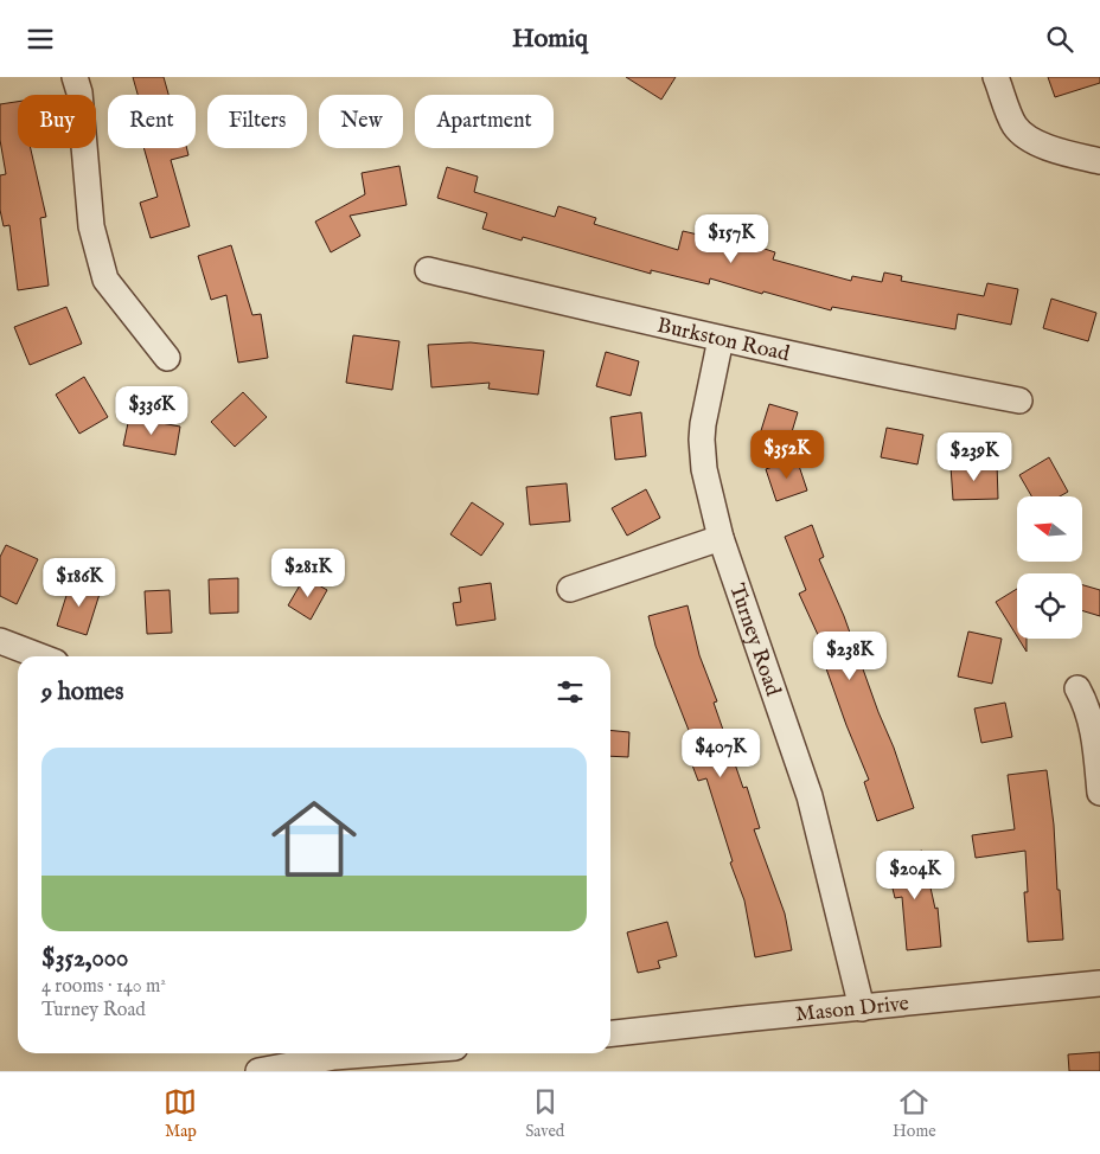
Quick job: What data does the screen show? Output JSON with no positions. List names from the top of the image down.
{
  "streets": {
    "street": ["Burkston Road", "Turney Road", "Mason Drive"]
  },
  "crossings": [
    ["Burkston Road", "Turney Road"],
    ["Turney Road", "Mason Drive"]
  ],
  "north": "left",
  "page": {
    "header": "Homiq",
    "chip": [
      "Buy",
      "Rent",
      "Filters",
      "New",
      "Apartment"
    ],
    "price": [
      "$157K",
      "$336K",
      "$352K",
      "$239K",
      "$281K",
      "$186K",
      "$238K",
      "$407K",
      "$204K"
    ],
    "heading": "9 homes",
    "list": [
      {
        "name": "$352,000",
        "note": "4 rooms · 140 m² · Turney Road"
      }
    ],
    "tabs": ["Map", "Saved", "Home"]
  }
}
